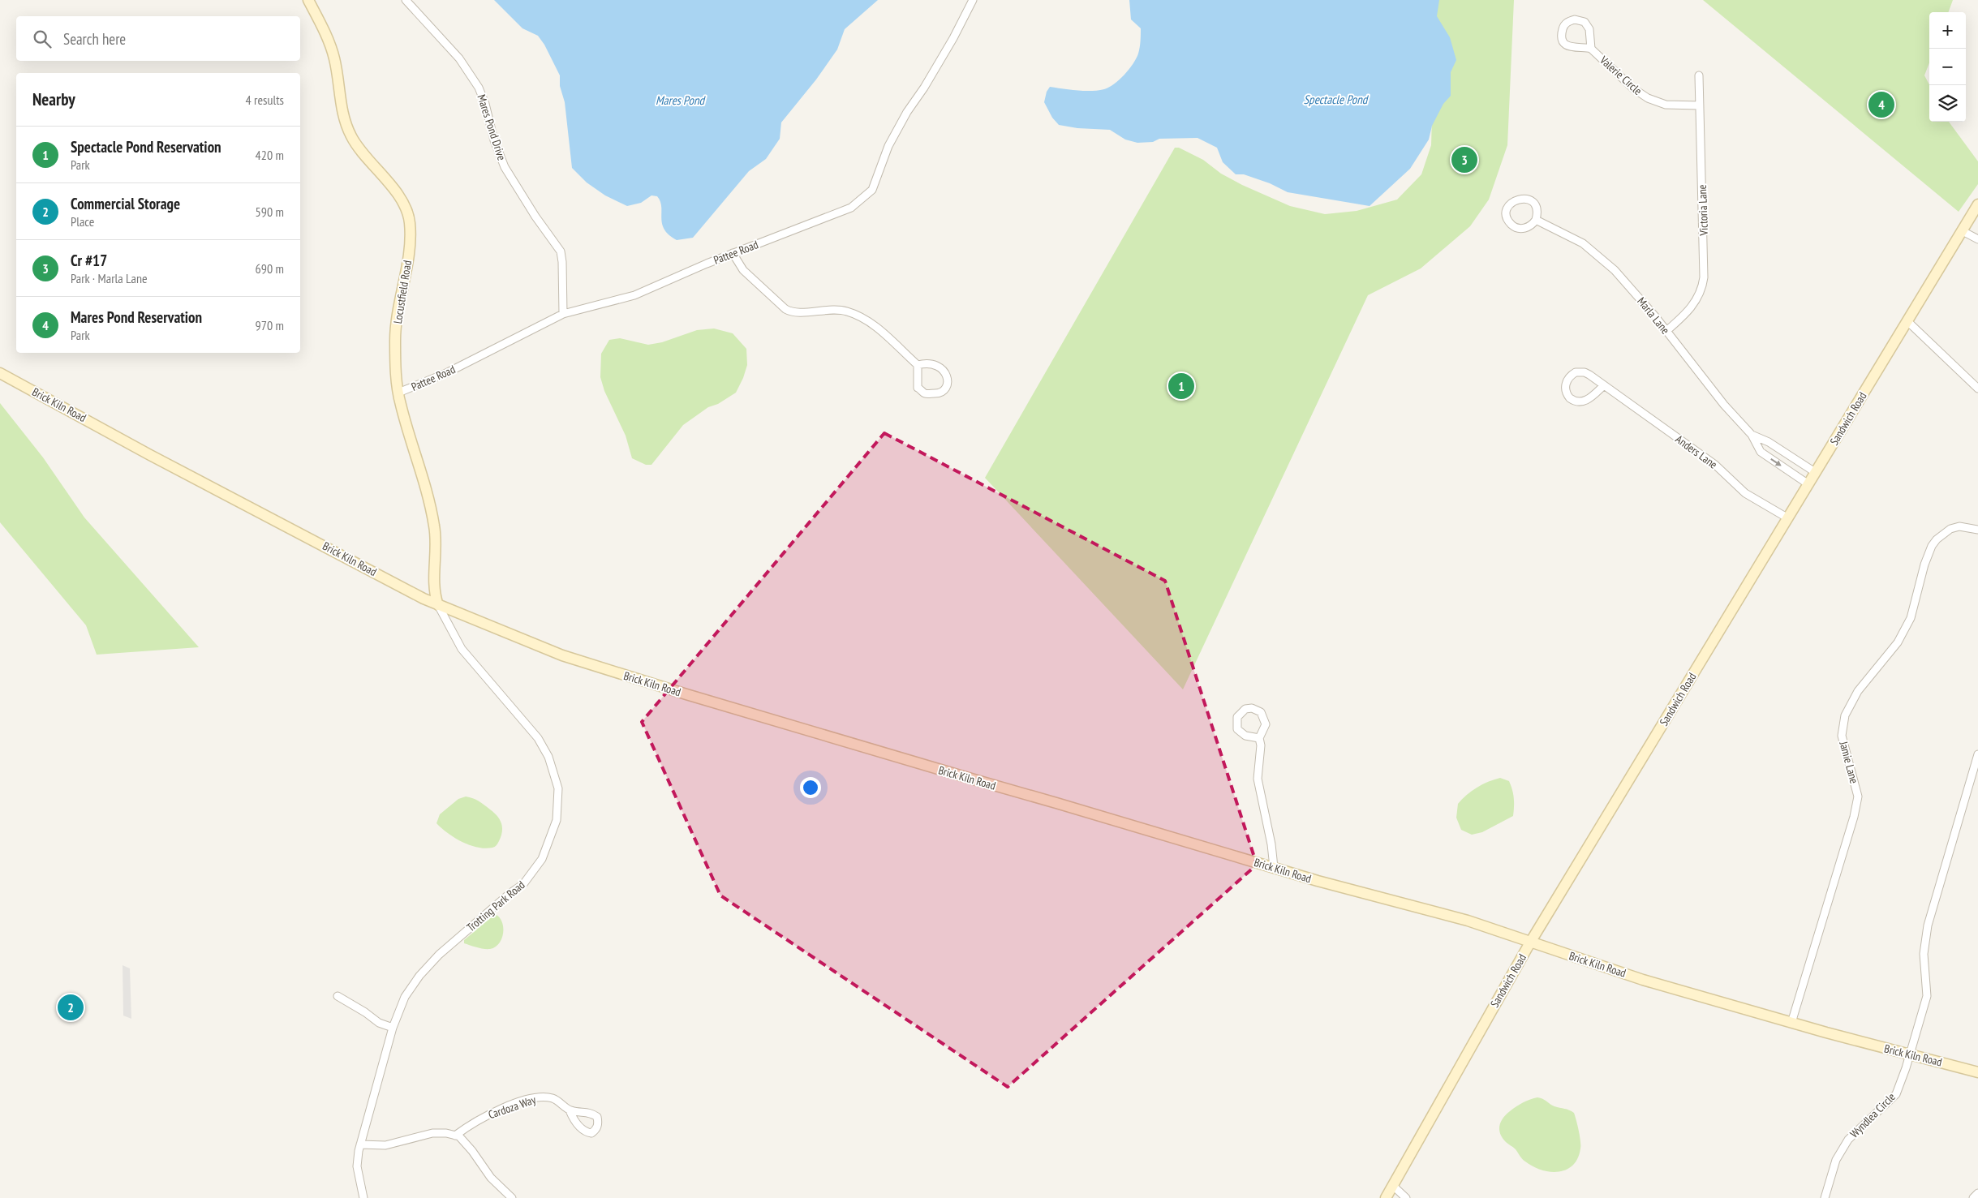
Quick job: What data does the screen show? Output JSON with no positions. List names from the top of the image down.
{
  "streets": {
    "main road": ["Locustfield Road", "Brick Kiln Road", "Sandwich Road"],
    "street": [
      "Valerie Circle",
      "Mares Pond Drive",
      "Victoria Lane",
      "Pattee Road",
      "Marla Lane",
      "Anders Lane",
      "Jamie Lane",
      "Trotting Park Road",
      "Cardoza Way",
      "Wyndlea Circle"
    ]
  },
  "crossings": [
    ["Valerie Circle", "Victoria Lane"],
    ["Mares Pond Drive", "Pattee Road"],
    ["Victoria Lane", "Marla Lane"],
    ["Pattee Road", "Locustfield Road"],
    ["Locustfield Road", "Brick Kiln Road"],
    ["Locustfield Road", "Trotting Park Road"],
    ["Marla Lane", "Sandwich Road"],
    ["Brick Kiln Road", "Sandwich Road"],
    ["Brick Kiln Road", "Jamie Lane"],
    ["Brick Kiln Road", "Trotting Park Road"],
    ["Brick Kiln Road", "Wyndlea Circle"],
    ["Sandwich Road", "Anders Lane"]
  ],
  "water": ["Spectacle Pond", "Mares Pond"],
  "page": {
    "map_buttons": ["+", "−"],
    "search": "Search here",
    "heading": ["Nearby", "4 results"],
    "pins": [
      "4",
      "3",
      "1",
      "2"
    ],
    "list": [
      {
        "mark": "1",
        "name": "Spectacle Pond Reservation",
        "note": "Park",
        "value": "420 m"
      },
      {
        "mark": "2",
        "name": "Commercial Storage",
        "note": "Place",
        "value": "590 m"
      },
      {
        "mark": "3",
        "name": "Cr #17",
        "note": "Park · Marla Lane",
        "value": "690 m"
      },
      {
        "mark": "4",
        "name": "Mares Pond Reservation",
        "note": "Park",
        "value": "970 m"
      }
    ]
  }
}
